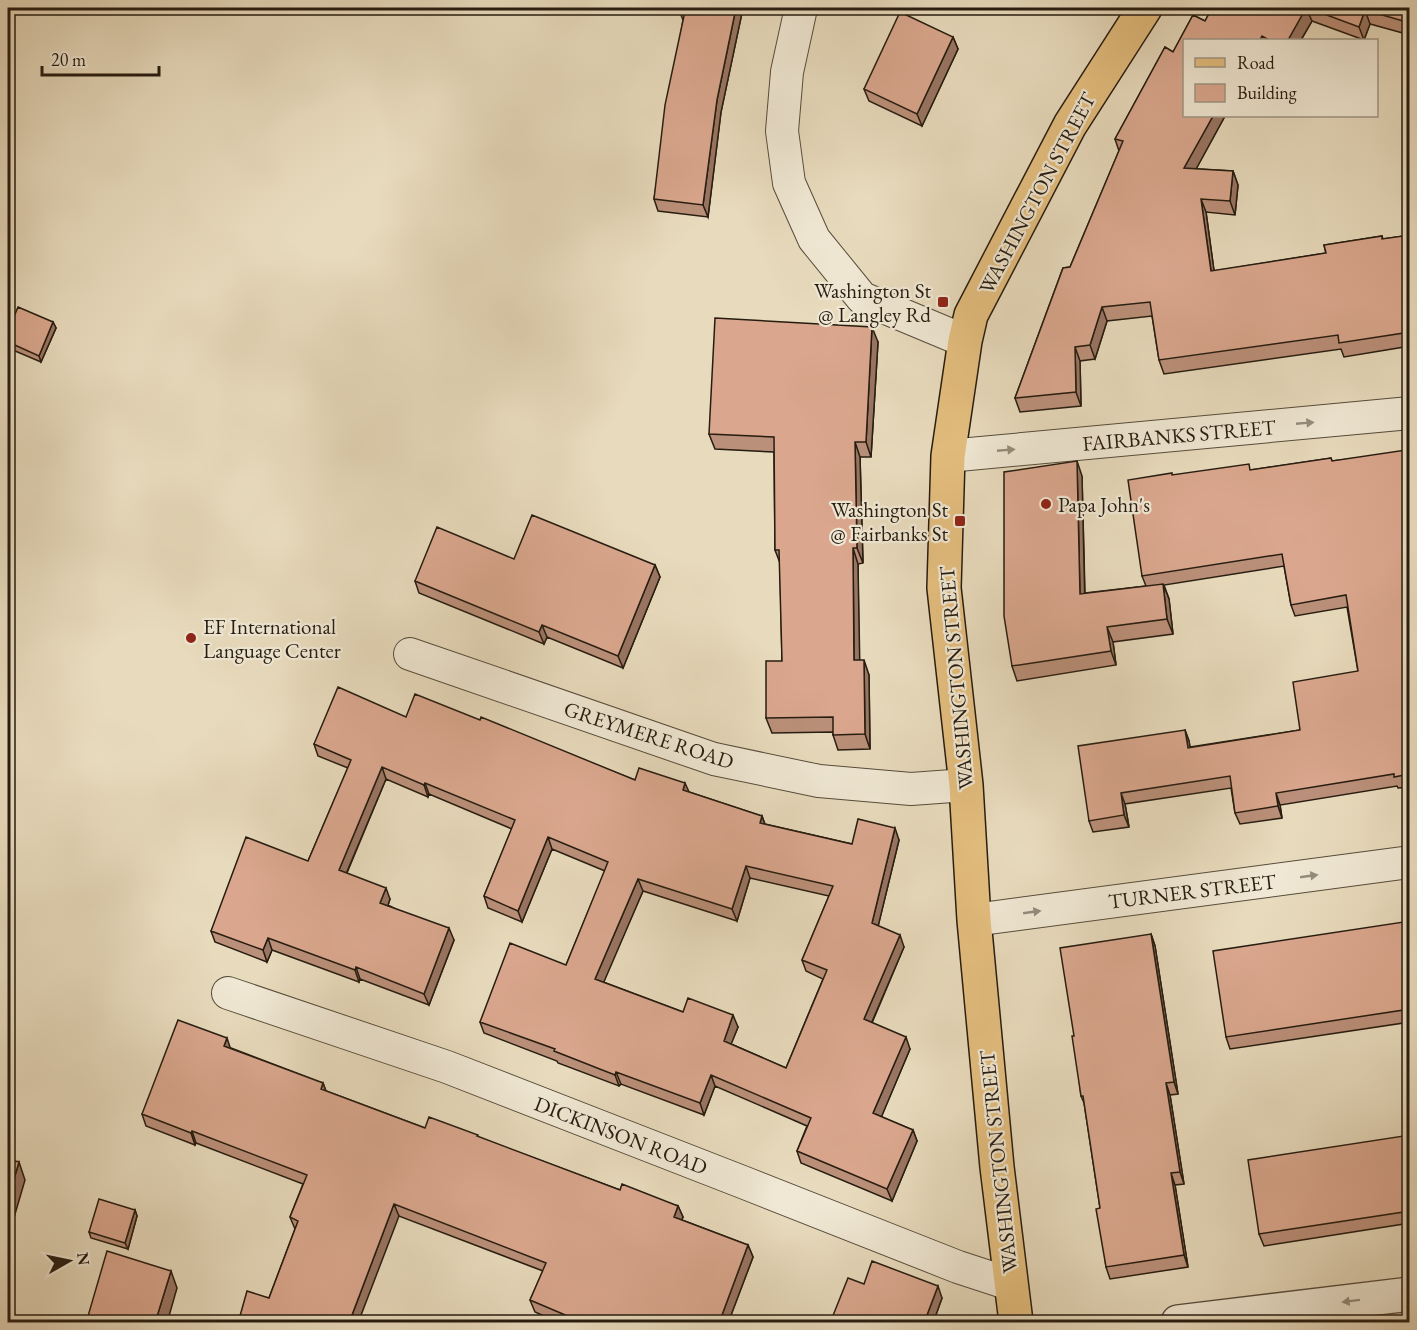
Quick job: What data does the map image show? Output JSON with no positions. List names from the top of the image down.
{
  "streets": {
    "main road": ["WASHINGTON STREET"],
    "street": [
      "FAIRBANKS STREET",
      "GREYMERE ROAD",
      "TURNER STREET",
      "DICKINSON ROAD"
    ]
  },
  "crossings": [
    ["WASHINGTON STREET", "FAIRBANKS STREET"],
    ["WASHINGTON STREET", "GREYMERE ROAD"],
    ["WASHINGTON STREET", "TURNER STREET"],
    ["WASHINGTON STREET", "DICKINSON ROAD"]
  ],
  "one_way": ["FAIRBANKS STREET", "TURNER STREET"],
  "places": {
    "transit": ["Washington St @ Langley Rd", "Washington St @ Fairbanks St"],
    "other": ["Papa John's", "EF International Language Center"]
  },
  "legend": ["Road", "Building"],
  "scale_bar": "20 m",
  "north": "right"
}
